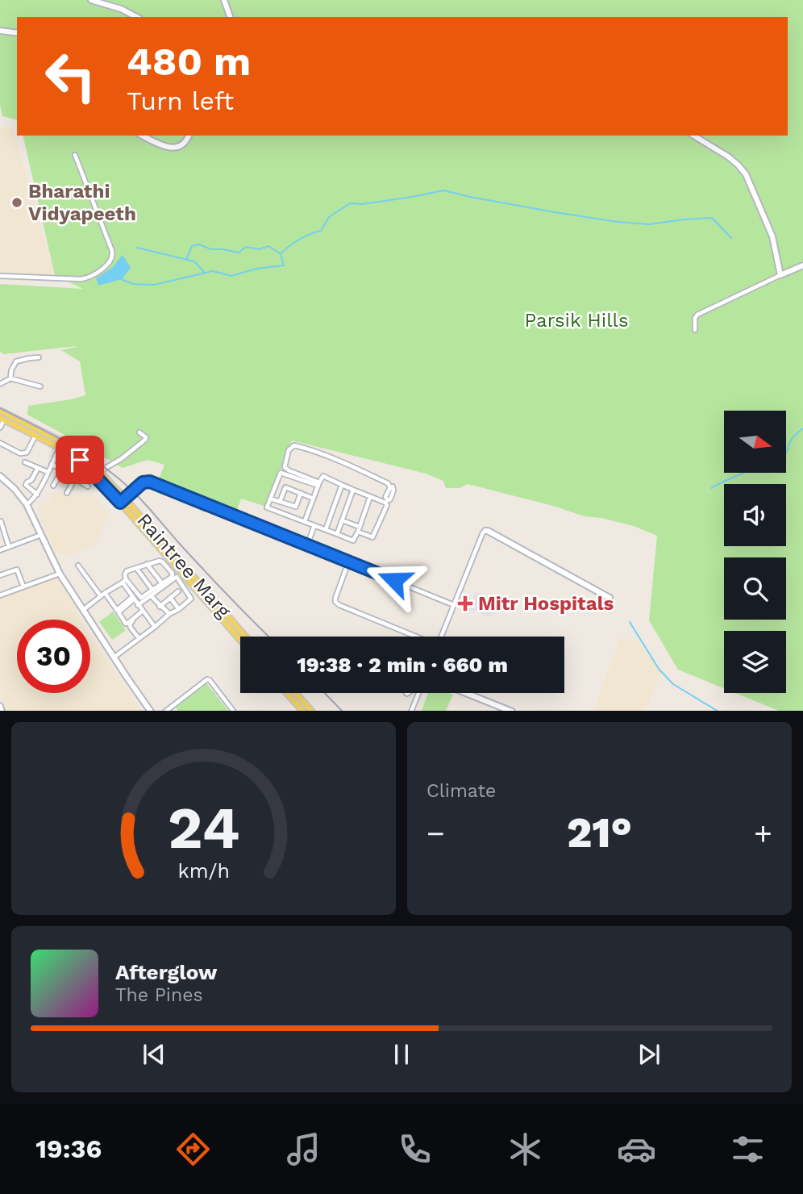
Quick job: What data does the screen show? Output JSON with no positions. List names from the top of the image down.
{
  "streets": {
    "main road": ["Raintree Marg"]
  },
  "parks": ["Parsik Hills"],
  "places": {
    "other": ["Bharathi Vidyapeeth"],
    "health": ["Mitr Hospitals"]
  },
  "north": "right",
  "page": {
    "turn": ["480 m", "Turn left"],
    "limit": "30",
    "trip": "19:38 · 2 min · 660 m",
    "tile": "Climate",
    "heat": ["−", "21°", "+"],
    "song": ["Afterglow", "The Pines"],
    "tabs": "19:36",
    "gauge": ["24", "km/h"]
  }
}
